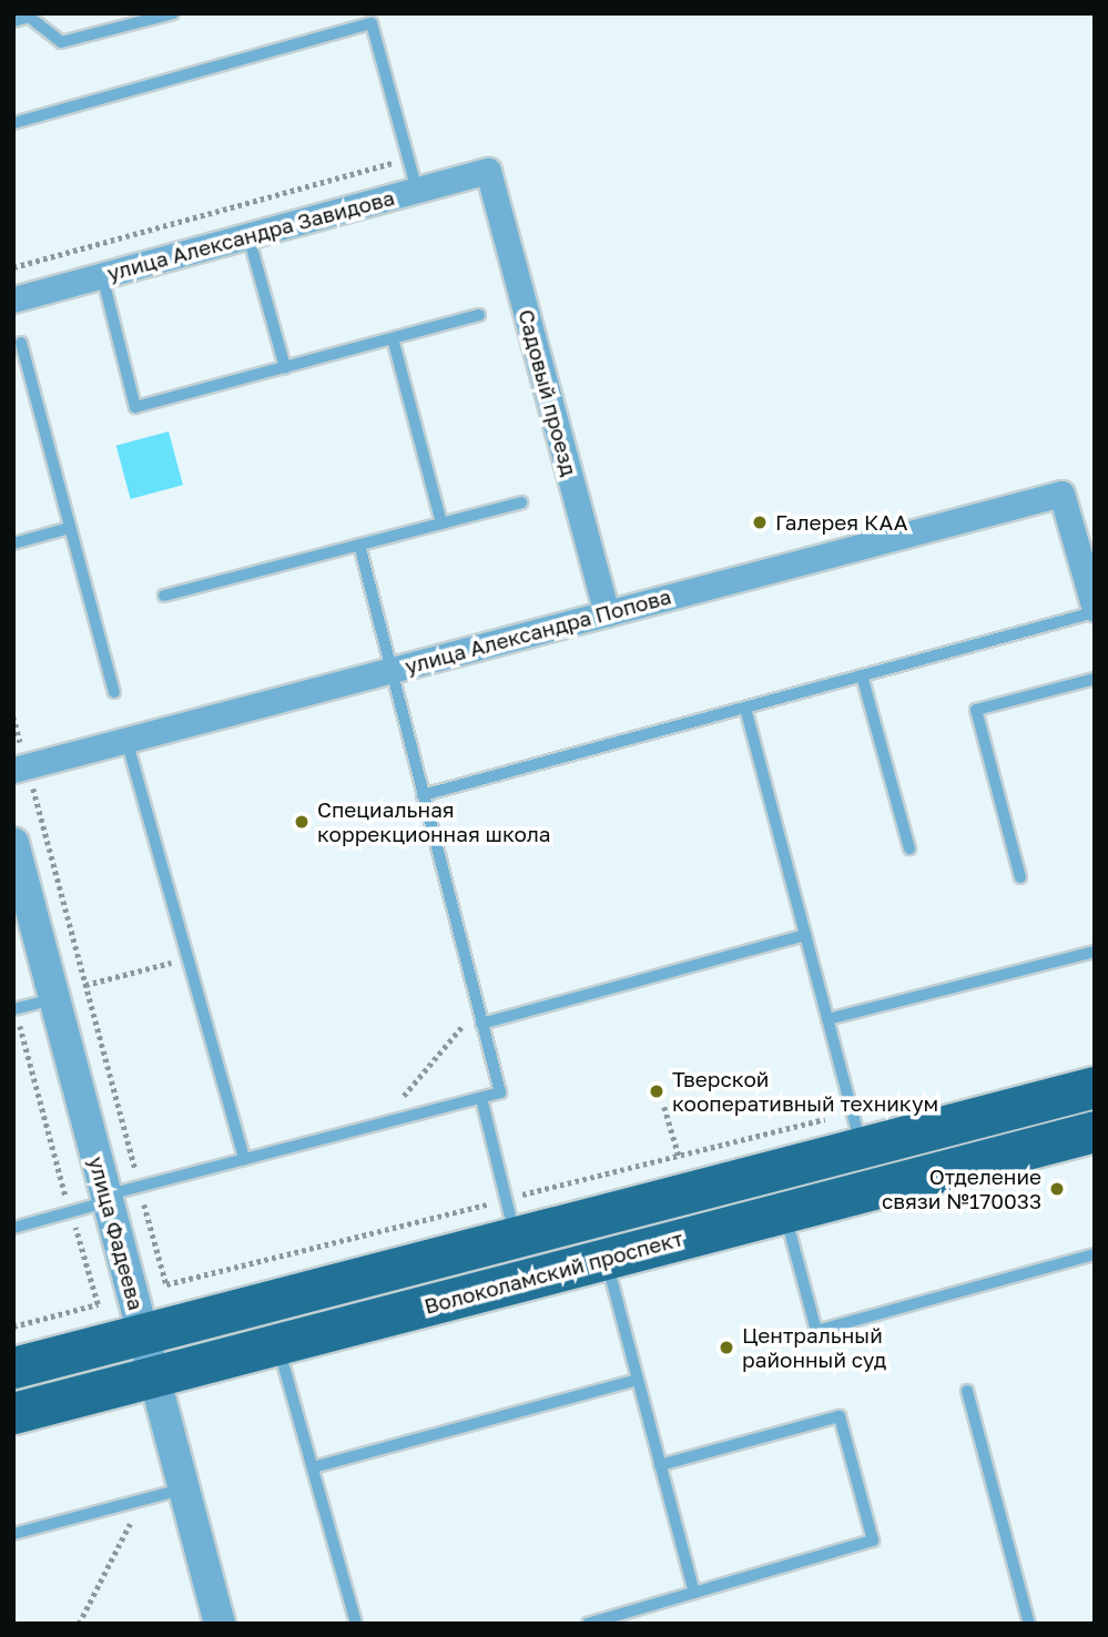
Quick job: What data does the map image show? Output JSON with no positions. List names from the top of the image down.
{
  "streets": {
    "main road": ["Волоколамский проспект"],
    "street": [
      "улица Александра Завидова",
      "Садовый проезд",
      "улица Александра Попова",
      "улица Фадеева"
    ]
  },
  "crossings": [
    ["улица Александра Завидова", "Садовый проезд"],
    ["Садовый проезд", "улица Александра Попова"],
    ["улица Фадеева", "Волоколамский проспект"]
  ],
  "places": [
    "Галерея КАА",
    "Специальная коррекционная школа",
    "Тверской кооперативный техникум",
    "Отделение связи №170033",
    "Центральный районный суд"
  ]
}
